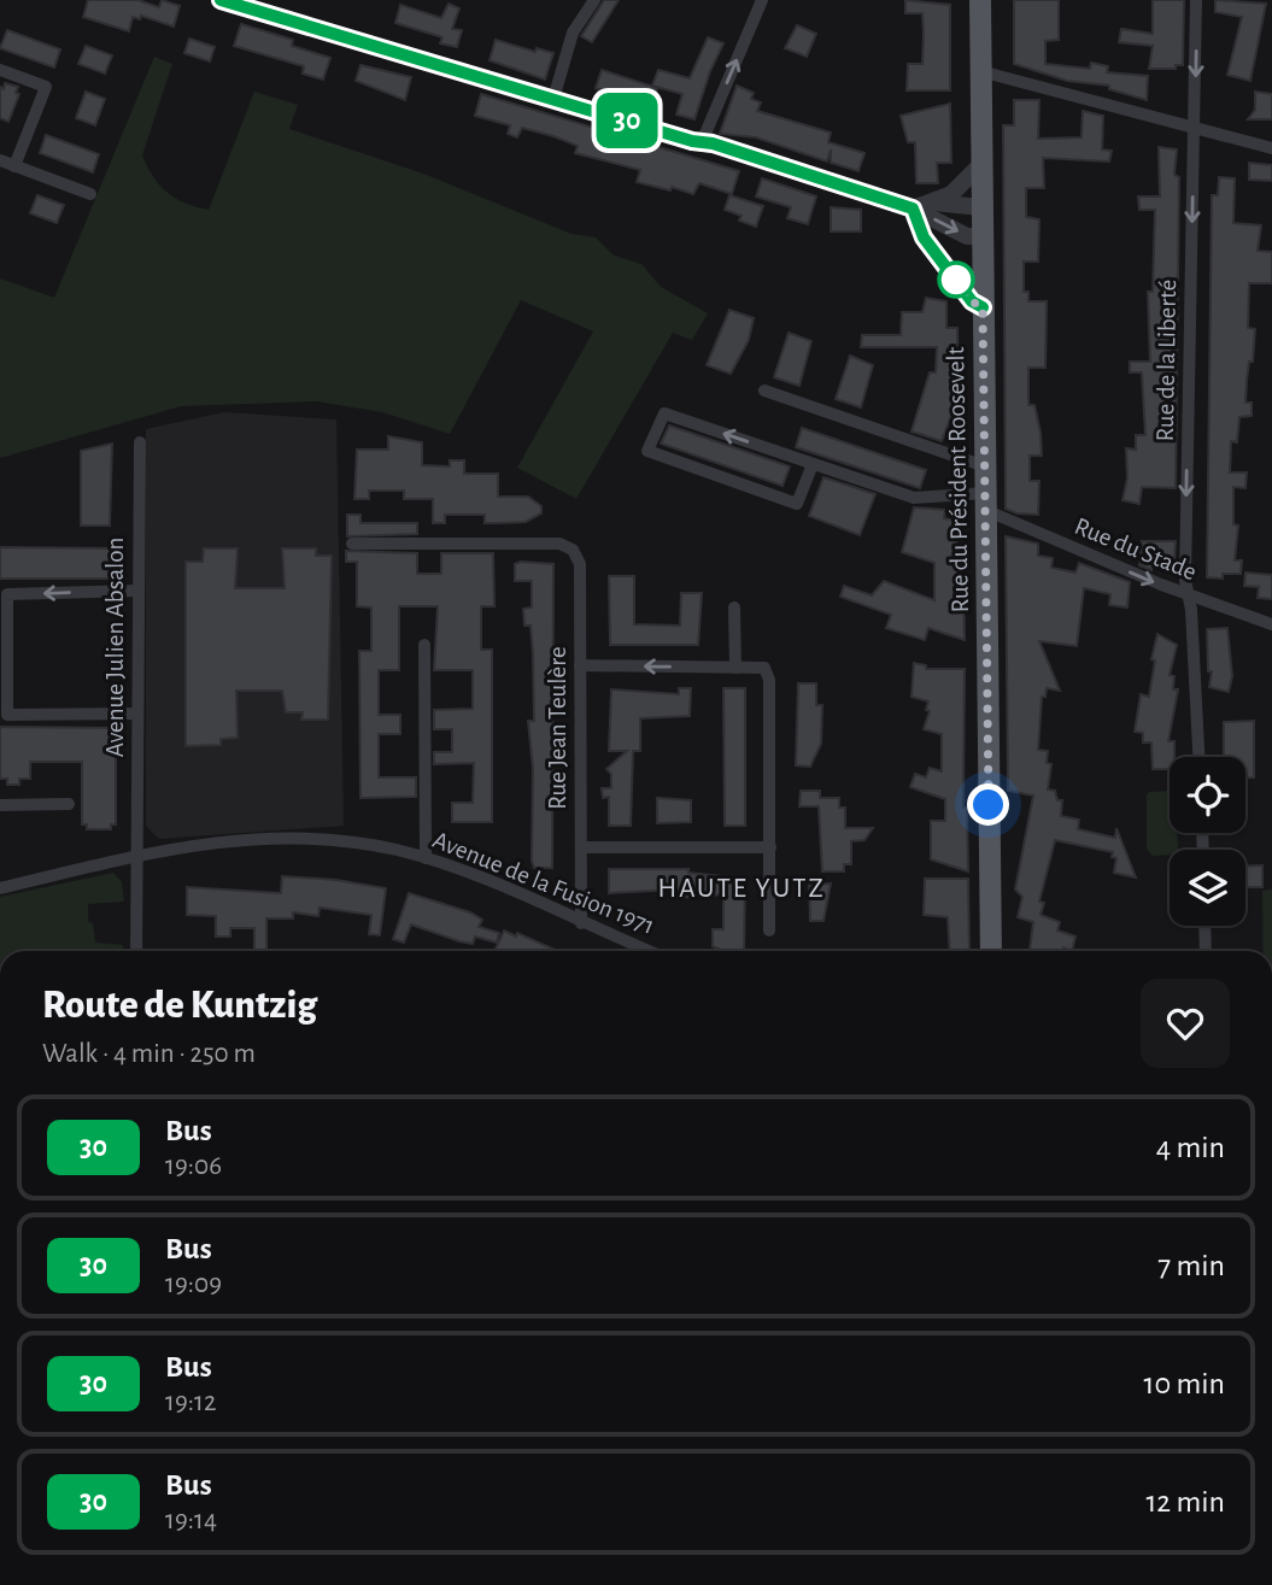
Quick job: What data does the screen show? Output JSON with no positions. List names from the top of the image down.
{
  "streets": {
    "main road": ["Rue du Président Roosevelt"],
    "street": [
      "Rue de la Liberté",
      "Rue du Stade",
      "Avenue Julien Absalon",
      "Rue Jean Teulère",
      "Avenue de la Fusion 1971"
    ]
  },
  "crossings": [
    ["Rue de la Liberté", "Rue du Stade"],
    ["Rue du Président Roosevelt", "Rue du Stade"],
    ["Avenue Julien Absalon", "Avenue de la Fusion 1971"],
    ["Rue Jean Teulère", "Avenue de la Fusion 1971"]
  ],
  "one_way": ["Rue de la Liberté", "Rue du Stade"],
  "districts": ["HAUTE YUTZ"],
  "lines": ["bus line 30"],
  "page": {
    "on_map": "30",
    "heading": ["Route de Kuntzig", "Walk · 4 min · 250 m"],
    "list": [
      {
        "mark": "30",
        "name": "Bus",
        "note": "19:06",
        "value": "4 min"
      },
      {
        "mark": "30",
        "name": "Bus",
        "note": "19:09",
        "value": "7 min"
      },
      {
        "mark": "30",
        "name": "Bus",
        "note": "19:12",
        "value": "10 min"
      },
      {
        "mark": "30",
        "name": "Bus",
        "note": "19:14",
        "value": "12 min"
      }
    ]
  }
}
